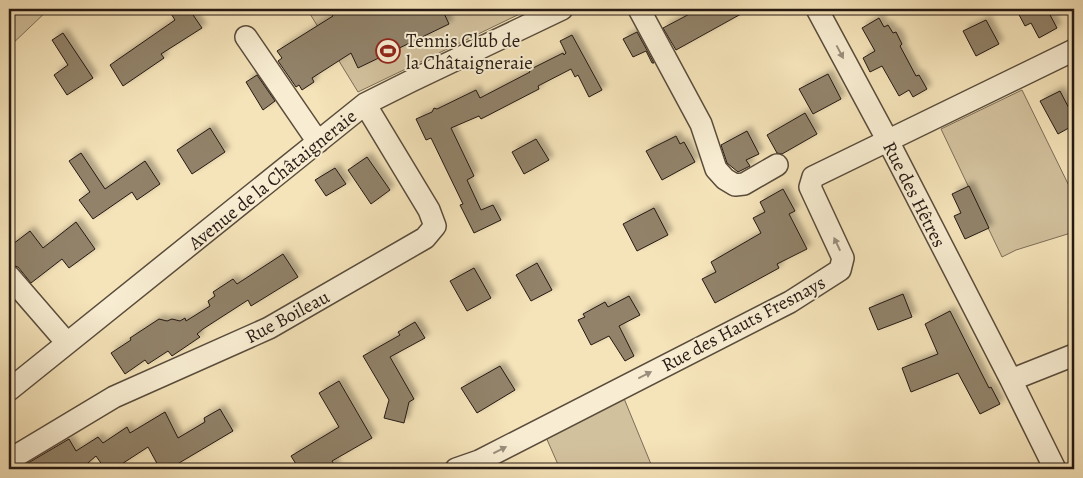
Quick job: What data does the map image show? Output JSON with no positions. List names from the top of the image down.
{
  "streets": {
    "street": [
      "Avenue de la Châtaigneraie",
      "Rue des Hêtres",
      "Rue Boileau",
      "Rue des Hauts Fresnays"
    ]
  },
  "crossings": [
    ["Avenue de la Châtaigneraie", "Rue Boileau"],
    ["Rue des Hêtres", "Rue des Hauts Fresnays"]
  ],
  "one_way": ["Rue des Hauts Fresnays"],
  "places": {
    "sports": ["Tennis Club de la Châtaigneraie"]
  }
}
